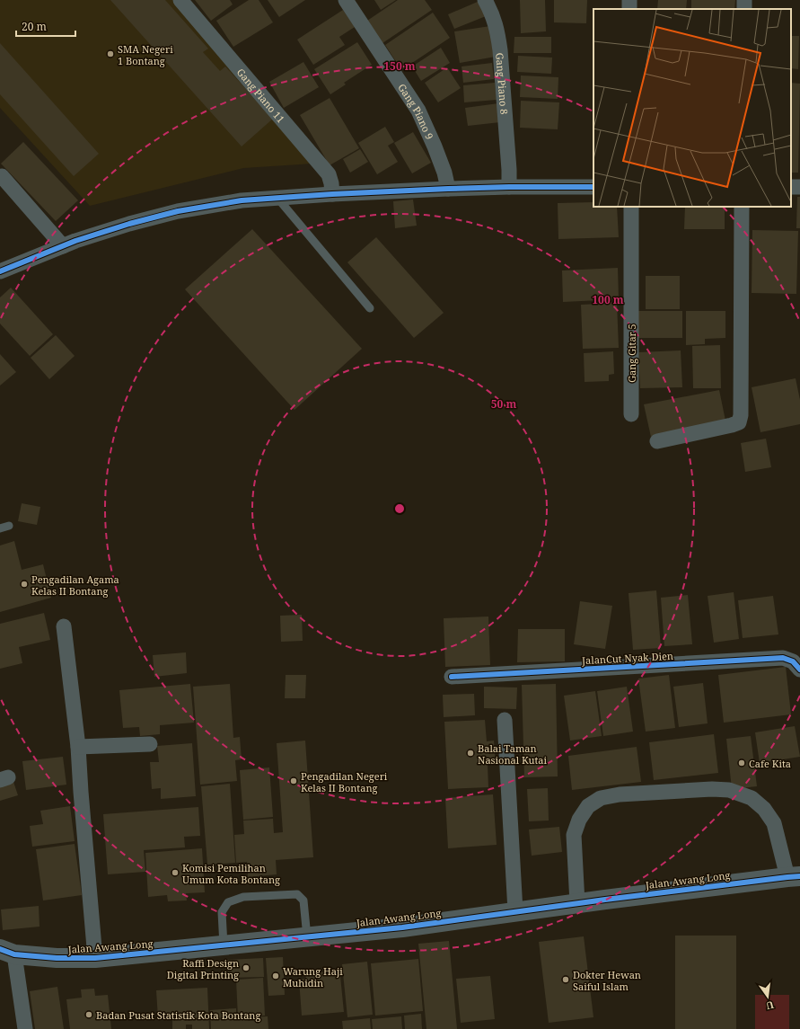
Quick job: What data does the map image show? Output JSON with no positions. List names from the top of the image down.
{
  "streets": {
    "street": [
      "Gang Piano 8",
      "Gang Piano 11",
      "Gang Piano 9",
      "Gang Gitar 5",
      "JalanCut Nyak Dien",
      "Jalan Awang Long"
    ]
  },
  "places": [
    "SMA Negeri 1 Bontang",
    "Pengadilan Agama Kelas II Bontang",
    "Balai Taman Nasional Kutai",
    "Cafe Kita",
    "Pengadilan Negeri Kelas II Bontang",
    "Komisi Pemilihan Umum Kota Bontang",
    "Raffi Design Digital Printing",
    "Warung Haji Muhidin",
    "Dokter Hewan Saiful Islam",
    "Badan Pusat Statistik Kota Bontang"
  ],
  "scale_bar": "20 m",
  "north": "bottom",
  "rings": ["150 m", "100 m", "50 m"]
}
